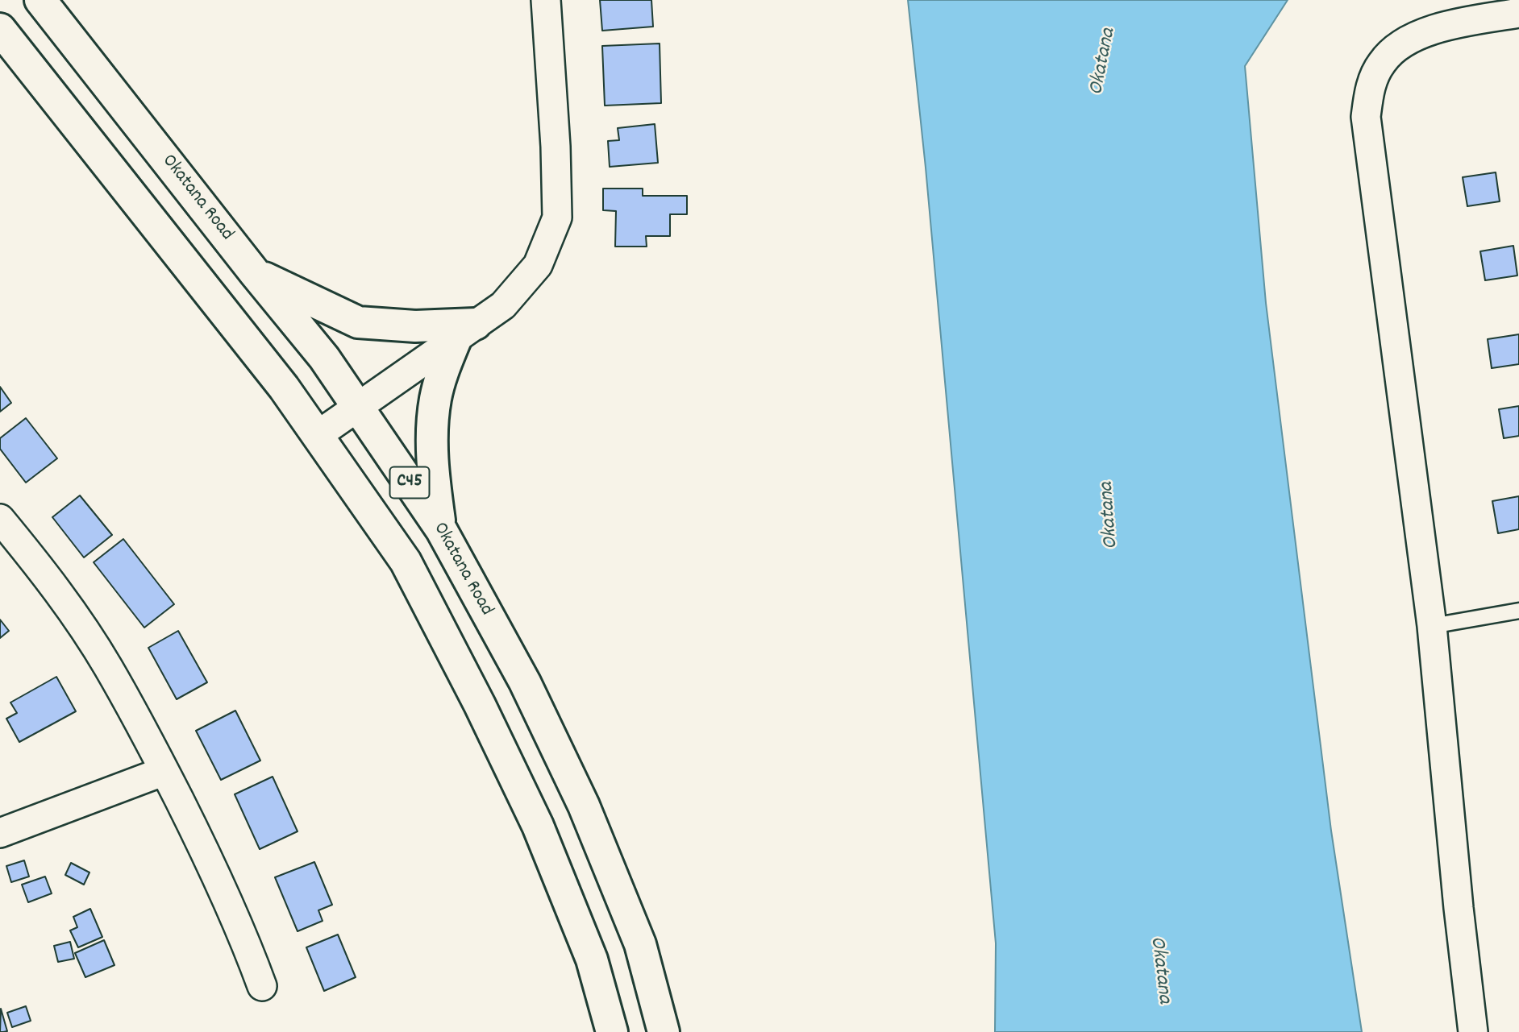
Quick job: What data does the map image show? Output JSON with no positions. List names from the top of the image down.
{
  "streets": {
    "main road": ["Okatana Road", "C45"]
  },
  "water": ["Okatana"]
}
